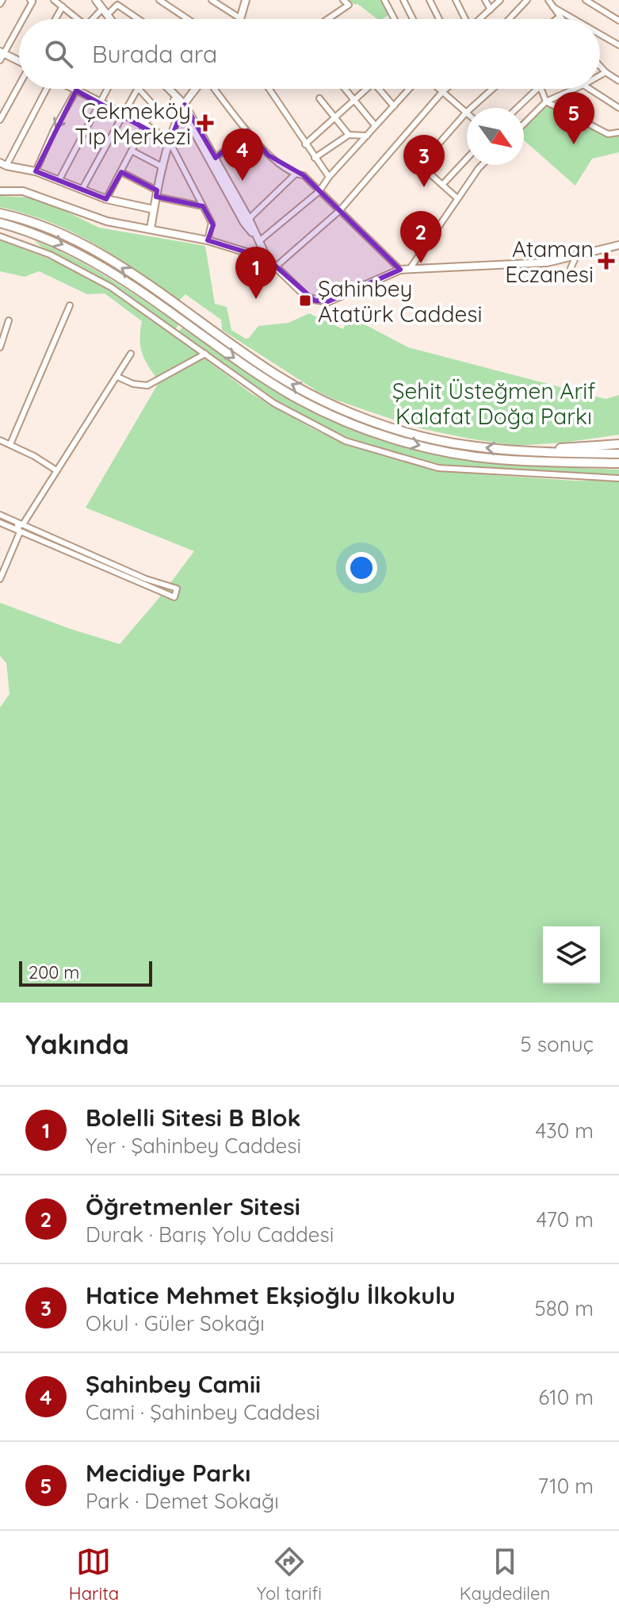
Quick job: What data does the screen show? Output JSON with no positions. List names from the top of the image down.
{
  "parks": ["Şehit Üsteğmen Arif Kalafat Doğa Parkı"],
  "places": {
    "health": ["Çekmeköy Tıp Merkezi", "Ataman Eczanesi"],
    "transit": ["Şahinbey Atatürk Caddesi"]
  },
  "scale_bar": "200 m",
  "north": "bottom right",
  "page": {
    "search": "Burada ara",
    "pins": [
      "5",
      "4",
      "3",
      "2",
      "1"
    ],
    "scale": "200 m",
    "heading": ["Yakında", "5 sonuç"],
    "list": [
      {
        "mark": "1",
        "name": "Bolelli Sitesi B Blok",
        "note": "Yer · Şahinbey Caddesi",
        "value": "430 m"
      },
      {
        "mark": "2",
        "name": "Öğretmenler Sitesi",
        "note": "Durak · Barış Yolu Caddesi",
        "value": "470 m"
      },
      {
        "mark": "3",
        "name": "Hatice Mehmet Ekşioğlu İlkokulu",
        "note": "Okul · Güler Sokağı",
        "value": "580 m"
      },
      {
        "mark": "4",
        "name": "Şahinbey Camii",
        "note": "Cami · Şahinbey Caddesi",
        "value": "610 m"
      },
      {
        "mark": "5",
        "name": "Mecidiye Parkı",
        "note": "Park · Demet Sokağı",
        "value": "710 m"
      }
    ],
    "nav": ["Harita", "Yol tarifi", "Kaydedilen"]
  }
}
